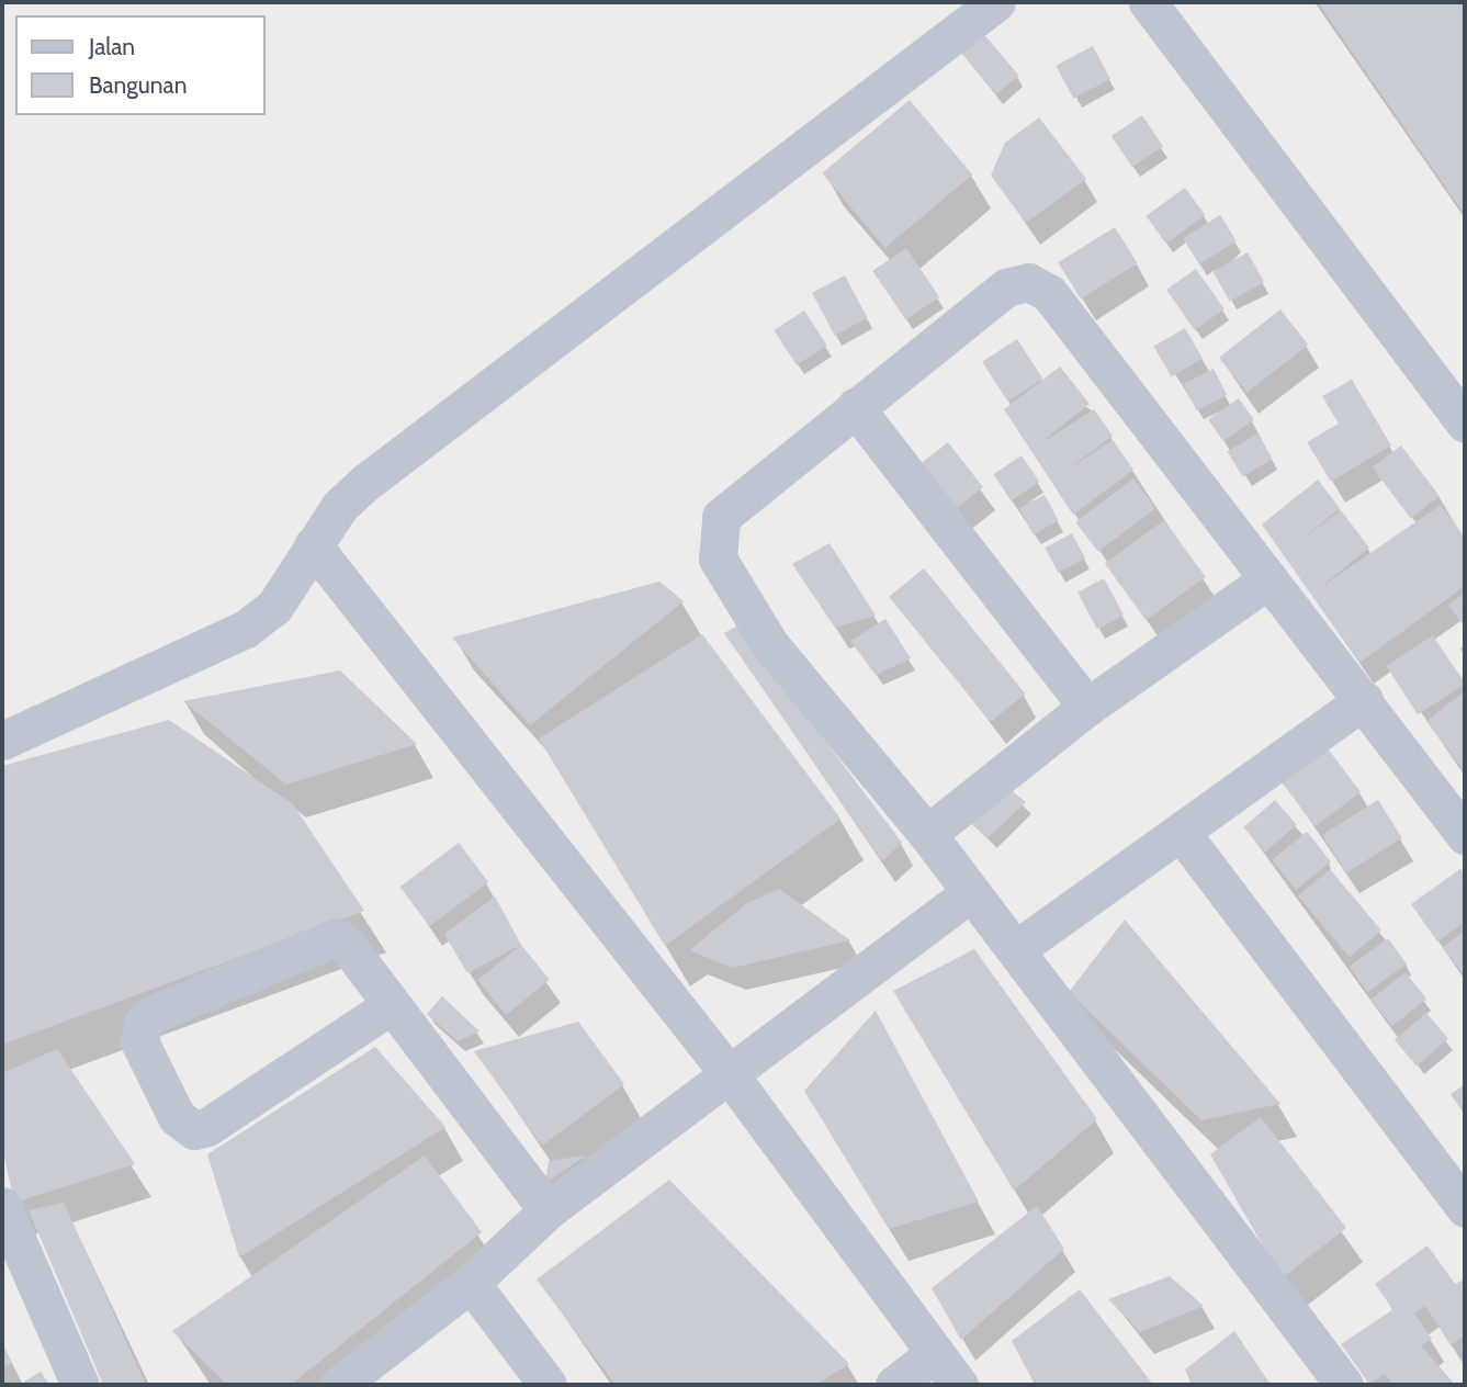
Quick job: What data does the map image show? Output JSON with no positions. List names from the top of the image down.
{
  "legend": ["Jalan", "Bangunan"]
}
